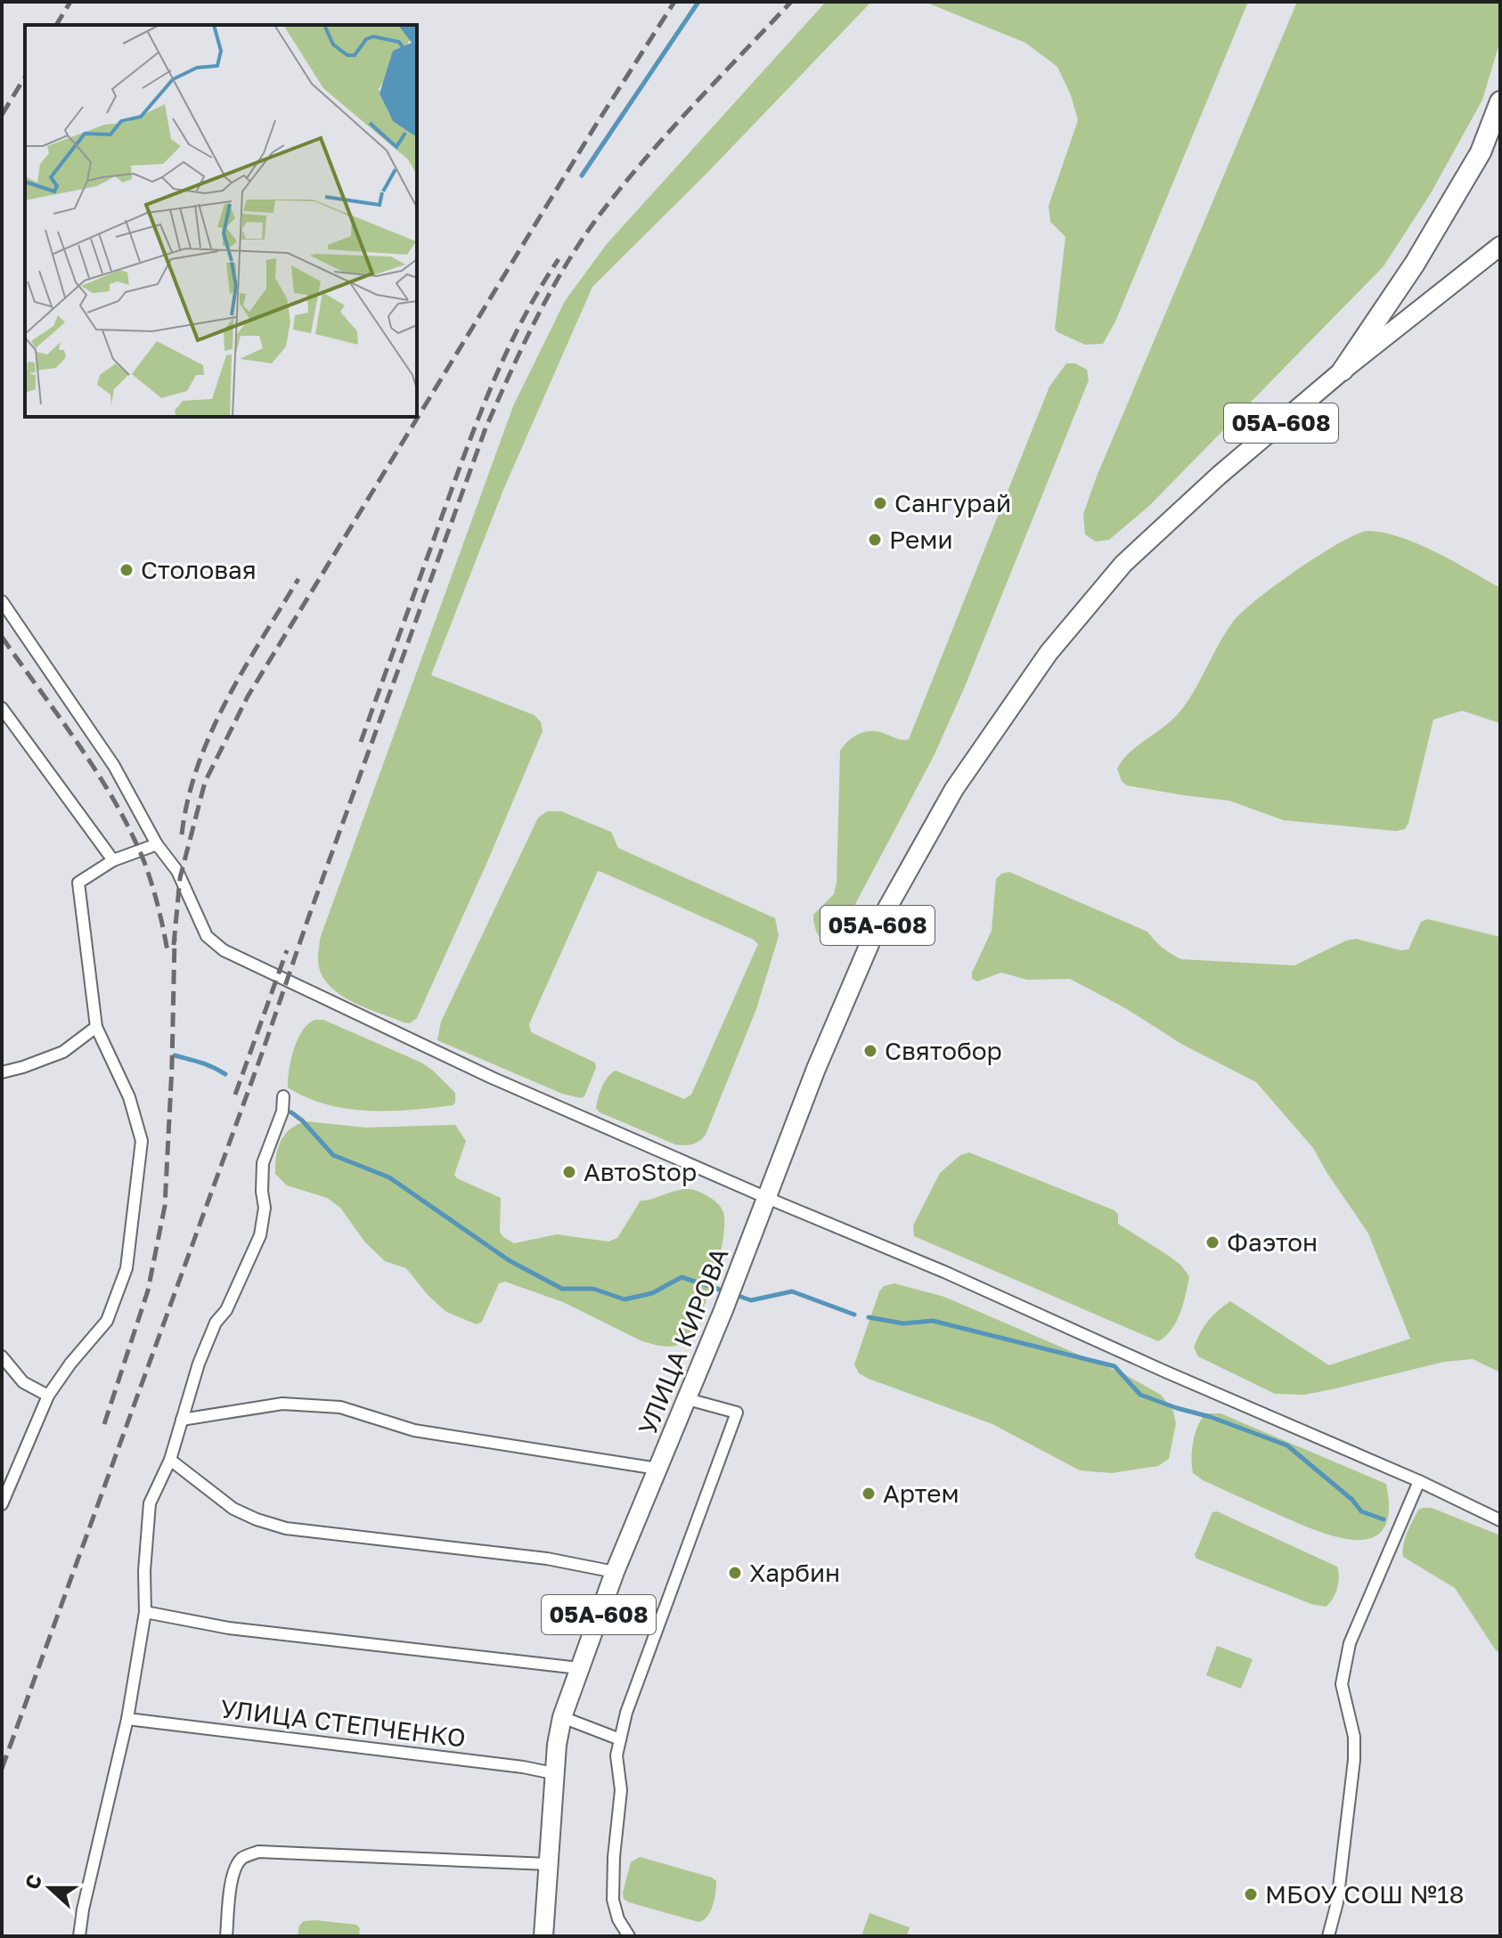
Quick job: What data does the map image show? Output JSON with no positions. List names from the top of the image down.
{
  "streets": {
    "main road": ["05А-608", "УЛИЦА КИРОВА"],
    "street": ["УЛИЦА СТЕПЧЕНКО"]
  },
  "crossings": [
    ["05А-608", "УЛИЦА КИРОВА"],
    ["УЛИЦА КИРОВА", "УЛИЦА СТЕПЧЕНКО"]
  ],
  "places": [
    "Сангурай",
    "Реми",
    "Столовая",
    "Святобор",
    "АвтоStop",
    "Фаэтон",
    "Артем",
    "Харбин",
    "МБОУ СОШ №18"
  ],
  "north": "left"
}
